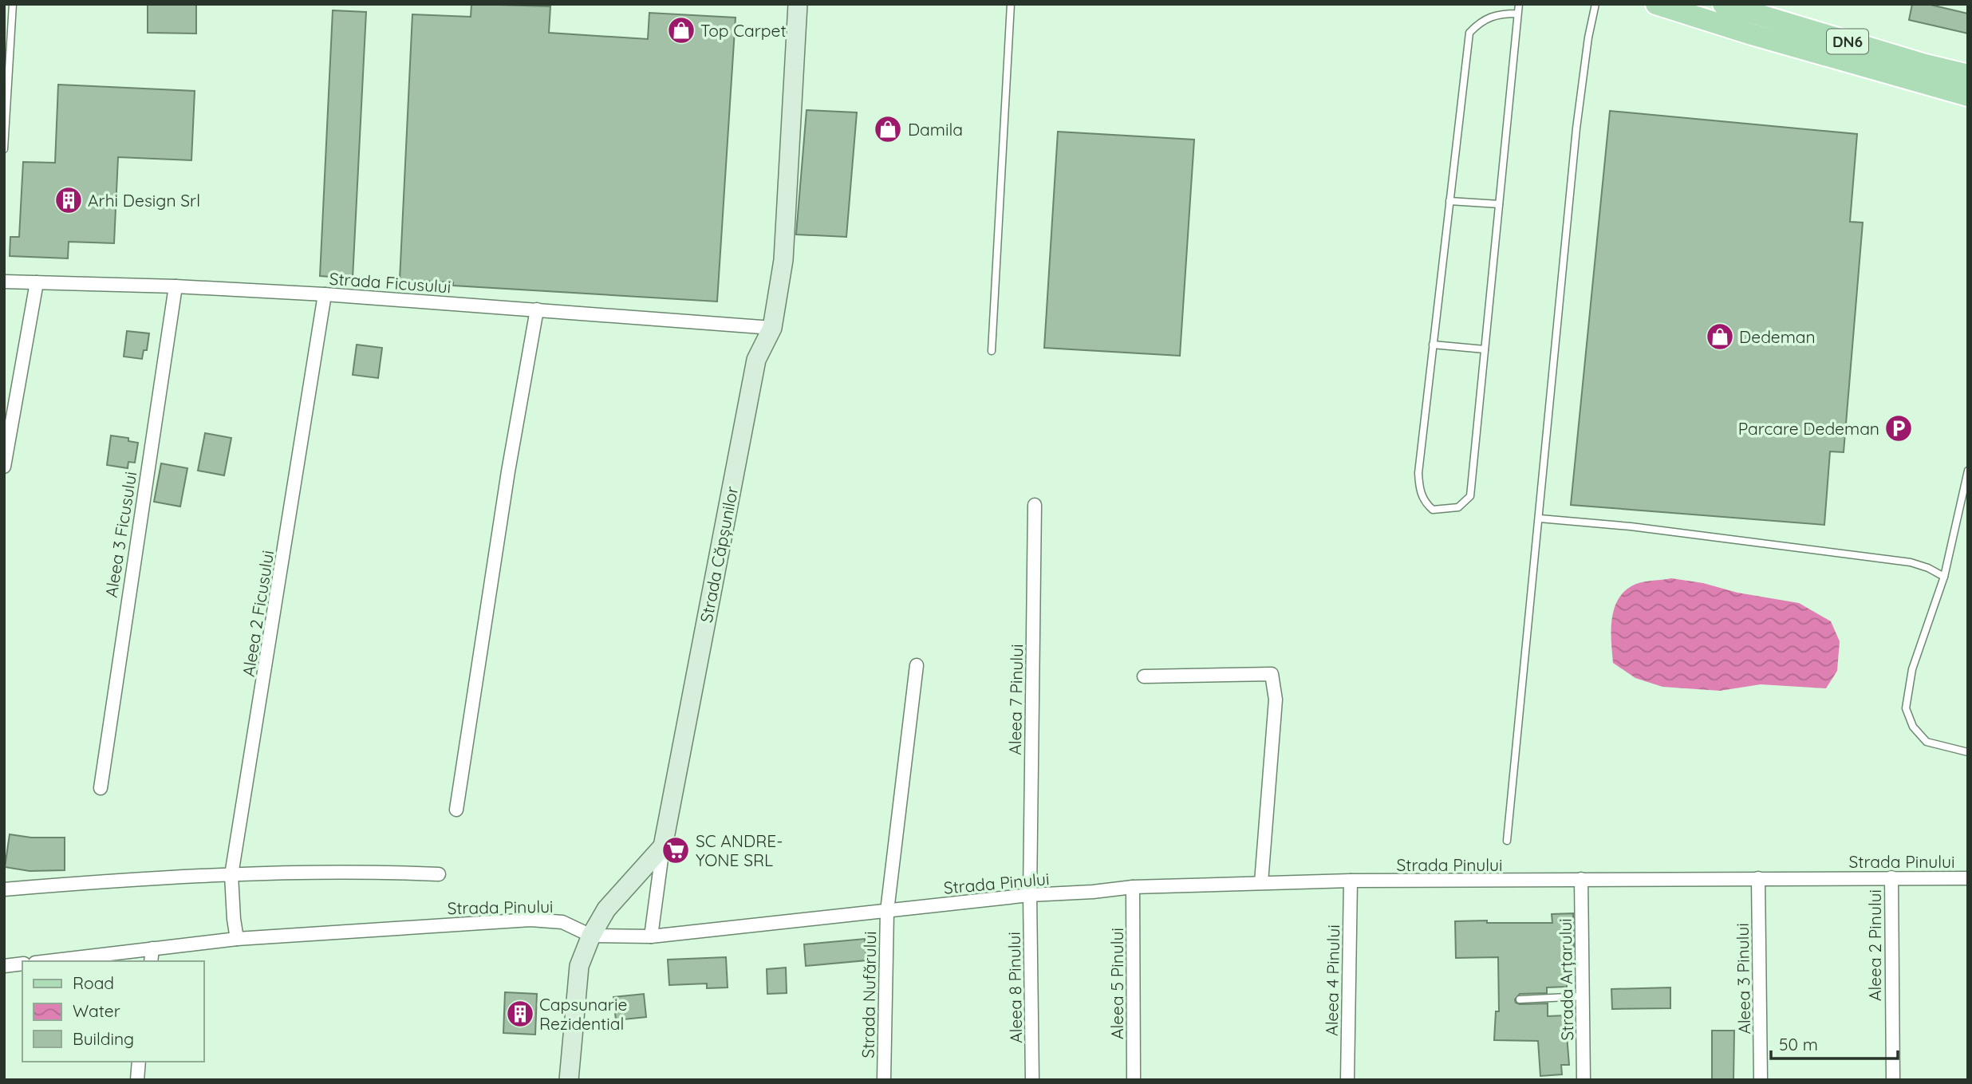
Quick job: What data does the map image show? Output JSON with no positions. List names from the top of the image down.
{
  "streets": {
    "main road": ["DN6"],
    "street": [
      "Strada Ficusului",
      "Aleea 3 Ficusului",
      "Strada Căpșunilor",
      "Aleea 2 Ficusului",
      "Aleea 7 Pinului",
      "Strada Pinului",
      "Aleea 2 Pinului",
      "Aleea 3 Pinului",
      "Strada Arțarului",
      "Aleea 4 Pinului",
      "Aleea 5 Pinului",
      "Aleea 8 Pinului",
      "Strada Nufărului"
    ]
  },
  "crossings": [
    ["Strada Ficusului", "Aleea 3 Ficusului"],
    ["Strada Ficusului", "Strada Căpșunilor"],
    ["Strada Ficusului", "Aleea 2 Ficusului"],
    ["Aleea 2 Ficusului", "Strada Pinului"],
    ["Aleea 7 Pinului", "Strada Pinului"],
    ["Aleea 7 Pinului", "Aleea 8 Pinului"],
    ["Strada Pinului", "Aleea 2 Pinului"],
    ["Strada Pinului", "Aleea 3 Pinului"],
    ["Strada Pinului", "Strada Arțarului"],
    ["Strada Pinului", "Aleea 4 Pinului"],
    ["Strada Pinului", "Aleea 5 Pinului"],
    ["Strada Pinului", "Aleea 8 Pinului"],
    ["Strada Pinului", "Strada Nufărului"]
  ],
  "places": {
    "shop": ["Top Carpet", "Damila", "Dedeman"],
    "building": ["Arhi Design Srl", "Capsunarie Rezidential"],
    "parking": ["Parcare Dedeman"],
    "supermarket": ["SC ANDRE- YONE SRL"]
  },
  "legend": ["Road", "Water", "Building"],
  "scale_bar": "50 m"
}
